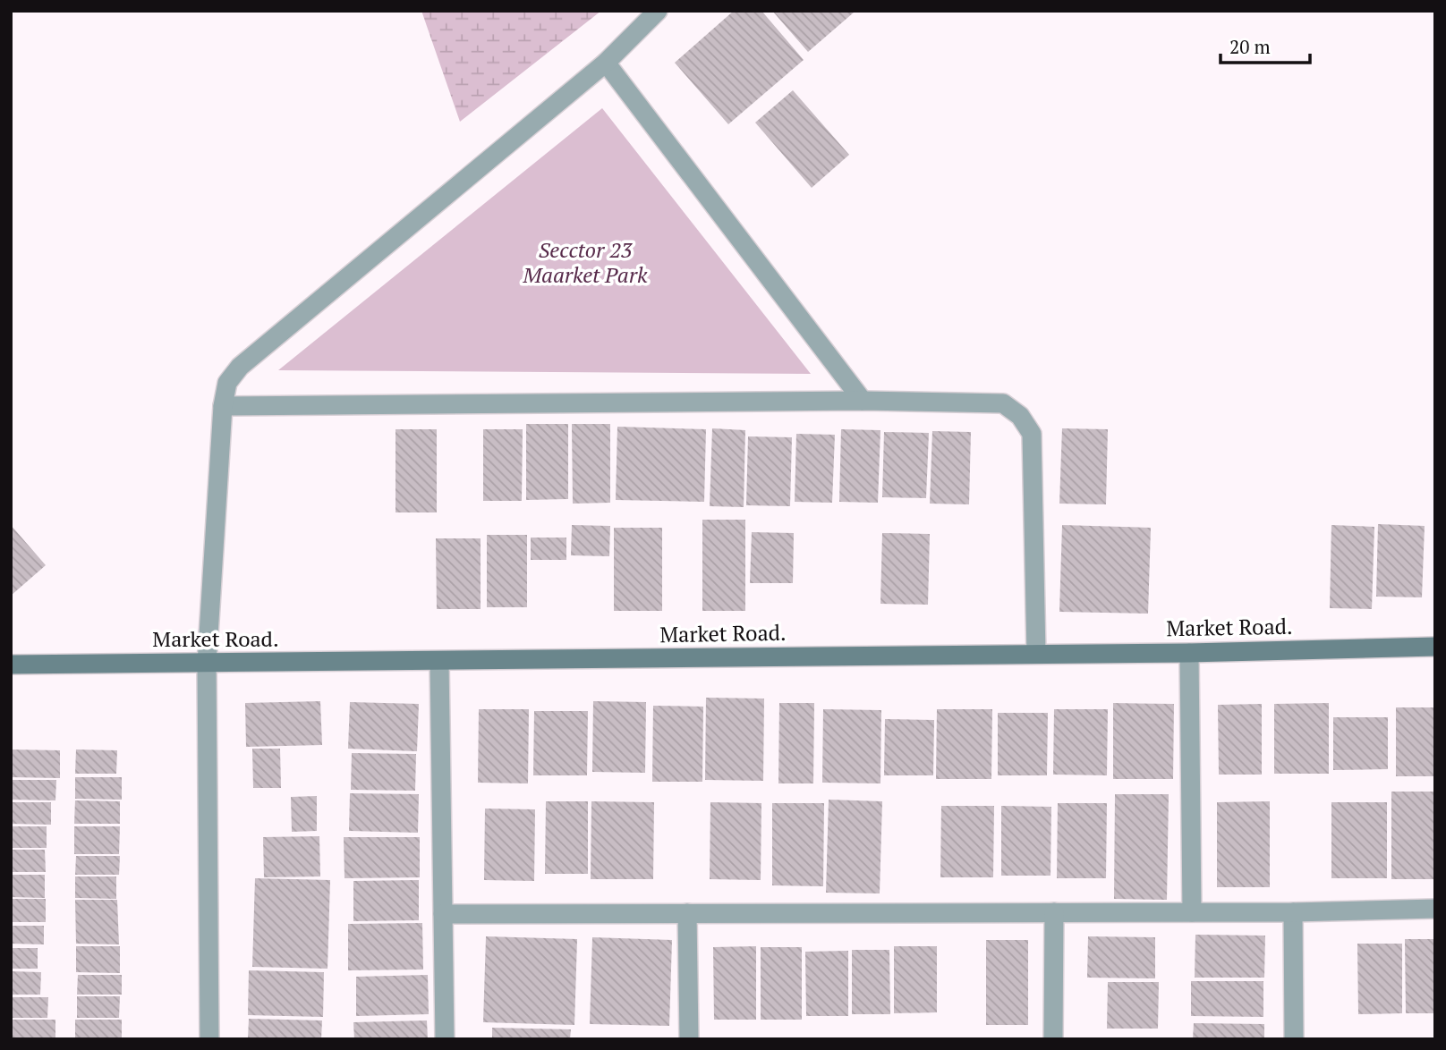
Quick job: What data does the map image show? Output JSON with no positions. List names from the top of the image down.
{
  "streets": {
    "street": ["Market Road."]
  },
  "parks": ["Secctor 23 Maarket Park"],
  "scale_bar": "20 m"
}
